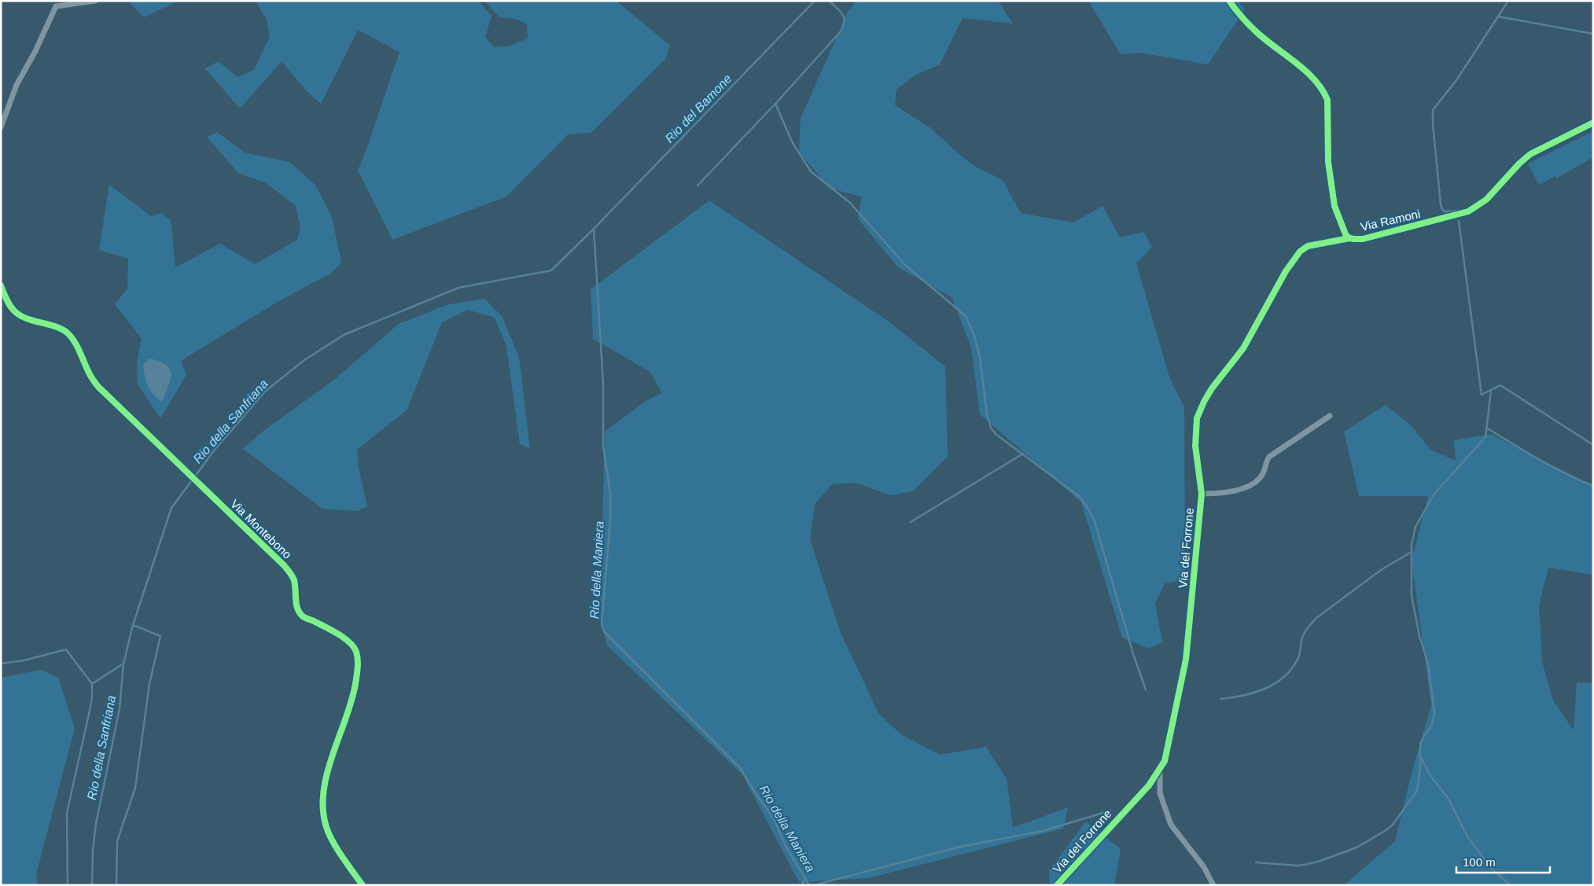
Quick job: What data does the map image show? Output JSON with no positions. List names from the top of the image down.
{
  "streets": {
    "street": ["Via Ramoni", "Via Montebono", "Via del Forrone"]
  },
  "crossings": [
    ["Via Ramoni", "Via del Forrone"]
  ],
  "water": ["Rio del Bamone", "Rio della Sanfriana", "Rio della Maniera"],
  "scale_bar": "100 m"
}
